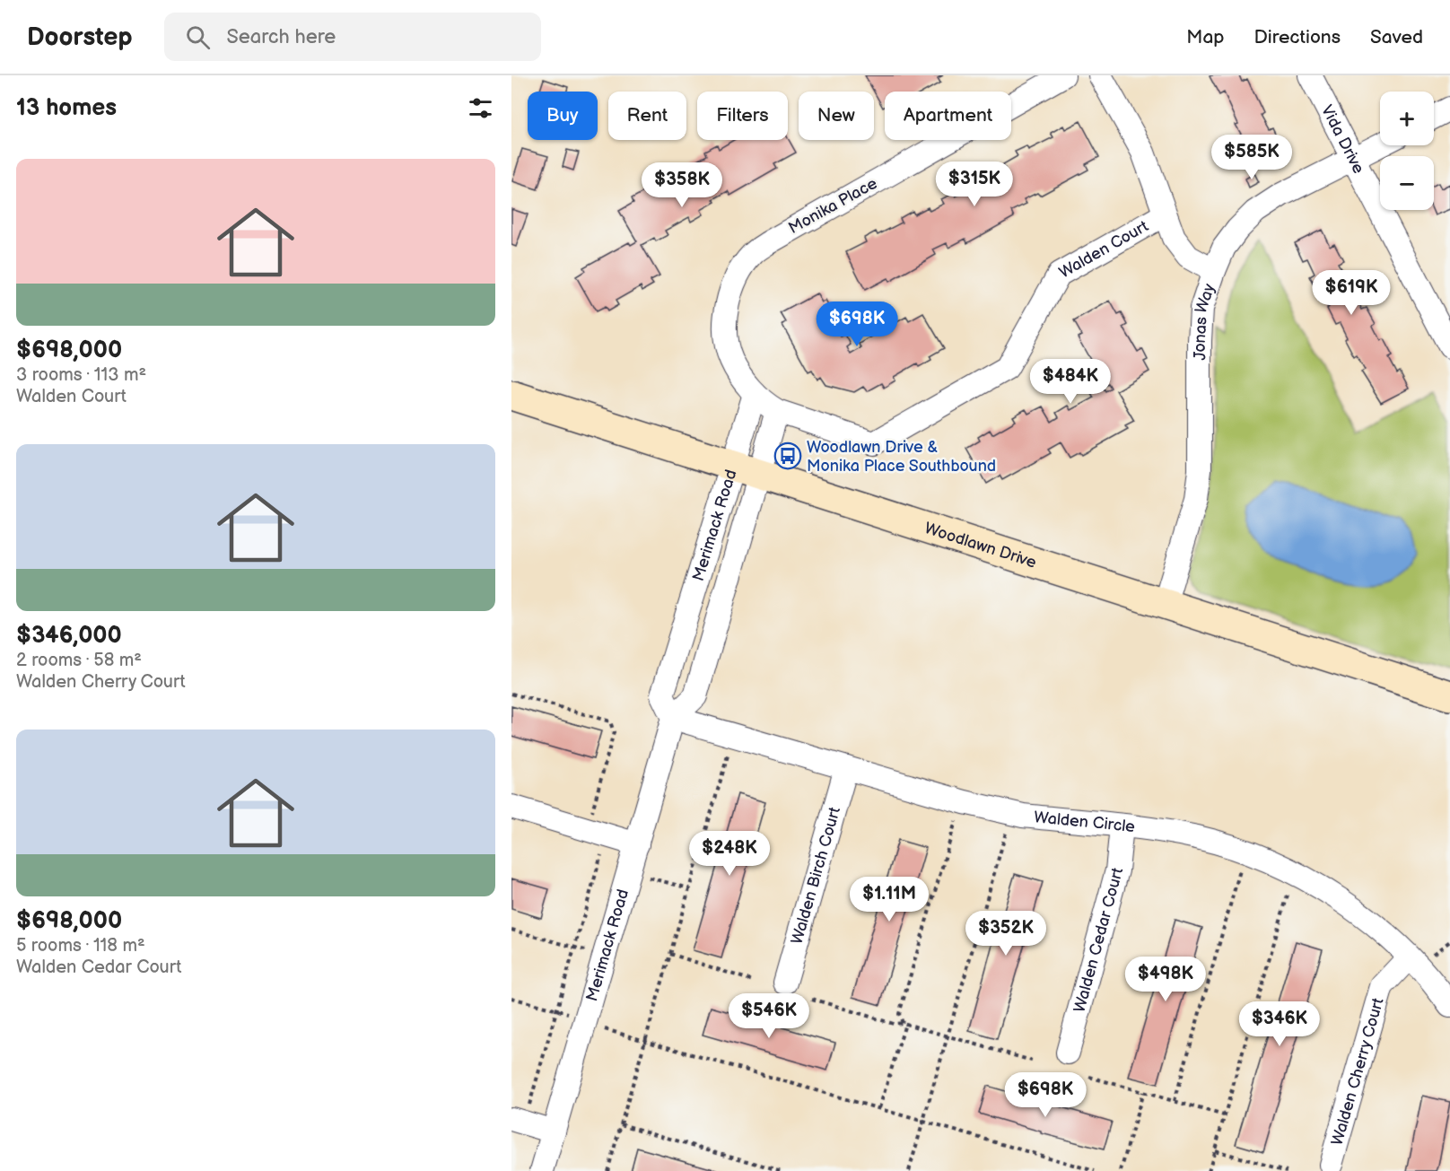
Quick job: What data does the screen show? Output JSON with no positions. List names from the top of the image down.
{
  "streets": {
    "main road": ["Woodlawn Drive"],
    "street": [
      "Vida Drive",
      "Monika Place",
      "Walden Court",
      "Jonas Way",
      "Merimack Road",
      "Walden Circle",
      "Walden Birch Court",
      "Walden Cedar Court",
      "Walden Cherry Court"
    ]
  },
  "crossings": [
    ["Vida Drive", "Jonas Way"],
    ["Monika Place", "Walden Court"],
    ["Monika Place", "Merimack Road"],
    ["Walden Court", "Merimack Road"],
    ["Jonas Way", "Woodlawn Drive"],
    ["Merimack Road", "Woodlawn Drive"],
    ["Merimack Road", "Walden Circle"],
    ["Walden Circle", "Walden Birch Court"],
    ["Walden Circle", "Walden Cedar Court"],
    ["Walden Circle", "Walden Cherry Court"]
  ],
  "places": {
    "bus stop": ["Woodlawn Drive & Monika Place Southbound"]
  },
  "page": {
    "header": "Doorstep",
    "search": "Search here",
    "nav": ["Map", "Directions", "Saved"],
    "heading": "13 homes",
    "map_buttons": ["+", "−"],
    "chip": [
      "Buy",
      "Rent",
      "Filters",
      "New",
      "Apartment"
    ],
    "price": [
      "$585K",
      "$315K",
      "$358K",
      "$619K",
      "$698K",
      "$484K",
      "$248K",
      "$1.11M",
      "$352K",
      "$498K",
      "$546K",
      "$346K",
      "$698K"
    ],
    "list": [
      {
        "name": "$698,000",
        "note": "3 rooms · 113 m² · Walden Court"
      },
      {
        "name": "$346,000",
        "note": "2 rooms · 58 m² · Walden Cherry Court"
      },
      {
        "name": "$698,000",
        "note": "5 rooms · 118 m² · Walden Cedar Court"
      }
    ]
  }
}
